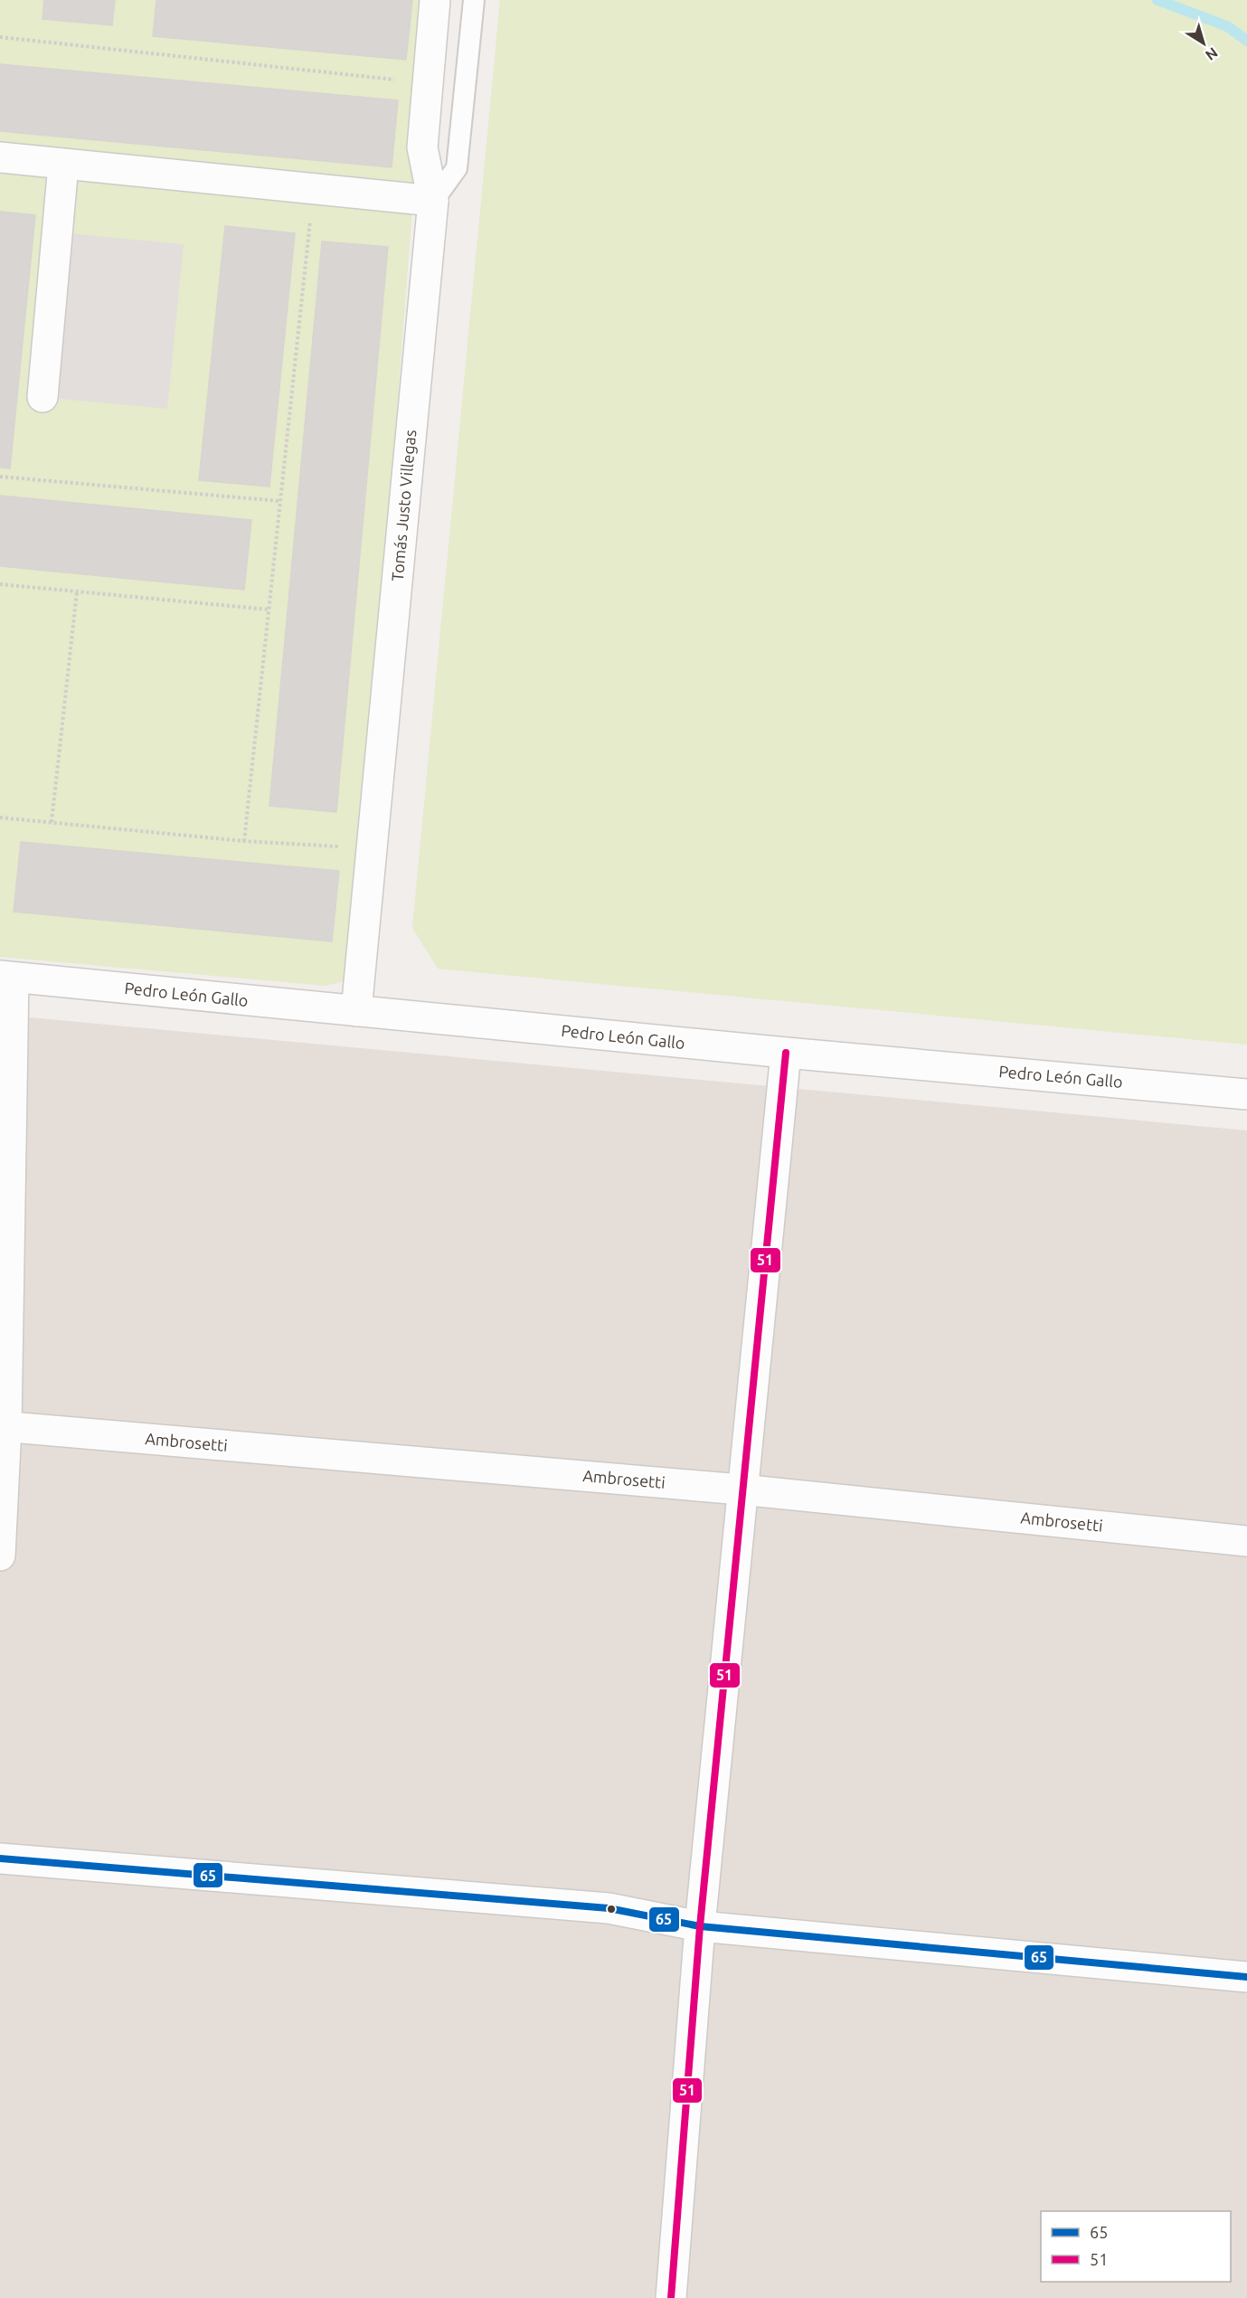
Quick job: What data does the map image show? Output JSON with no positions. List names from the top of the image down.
{
  "streets": {
    "street": ["Tomás Justo Villegas", "Pedro León Gallo", "Ambrosetti"]
  },
  "crossings": [
    ["Tomás Justo Villegas", "Pedro León Gallo"]
  ],
  "lines": ["transit line 51", "transit line 65"],
  "legend": ["65", "51"],
  "north": "bottom right"
}
